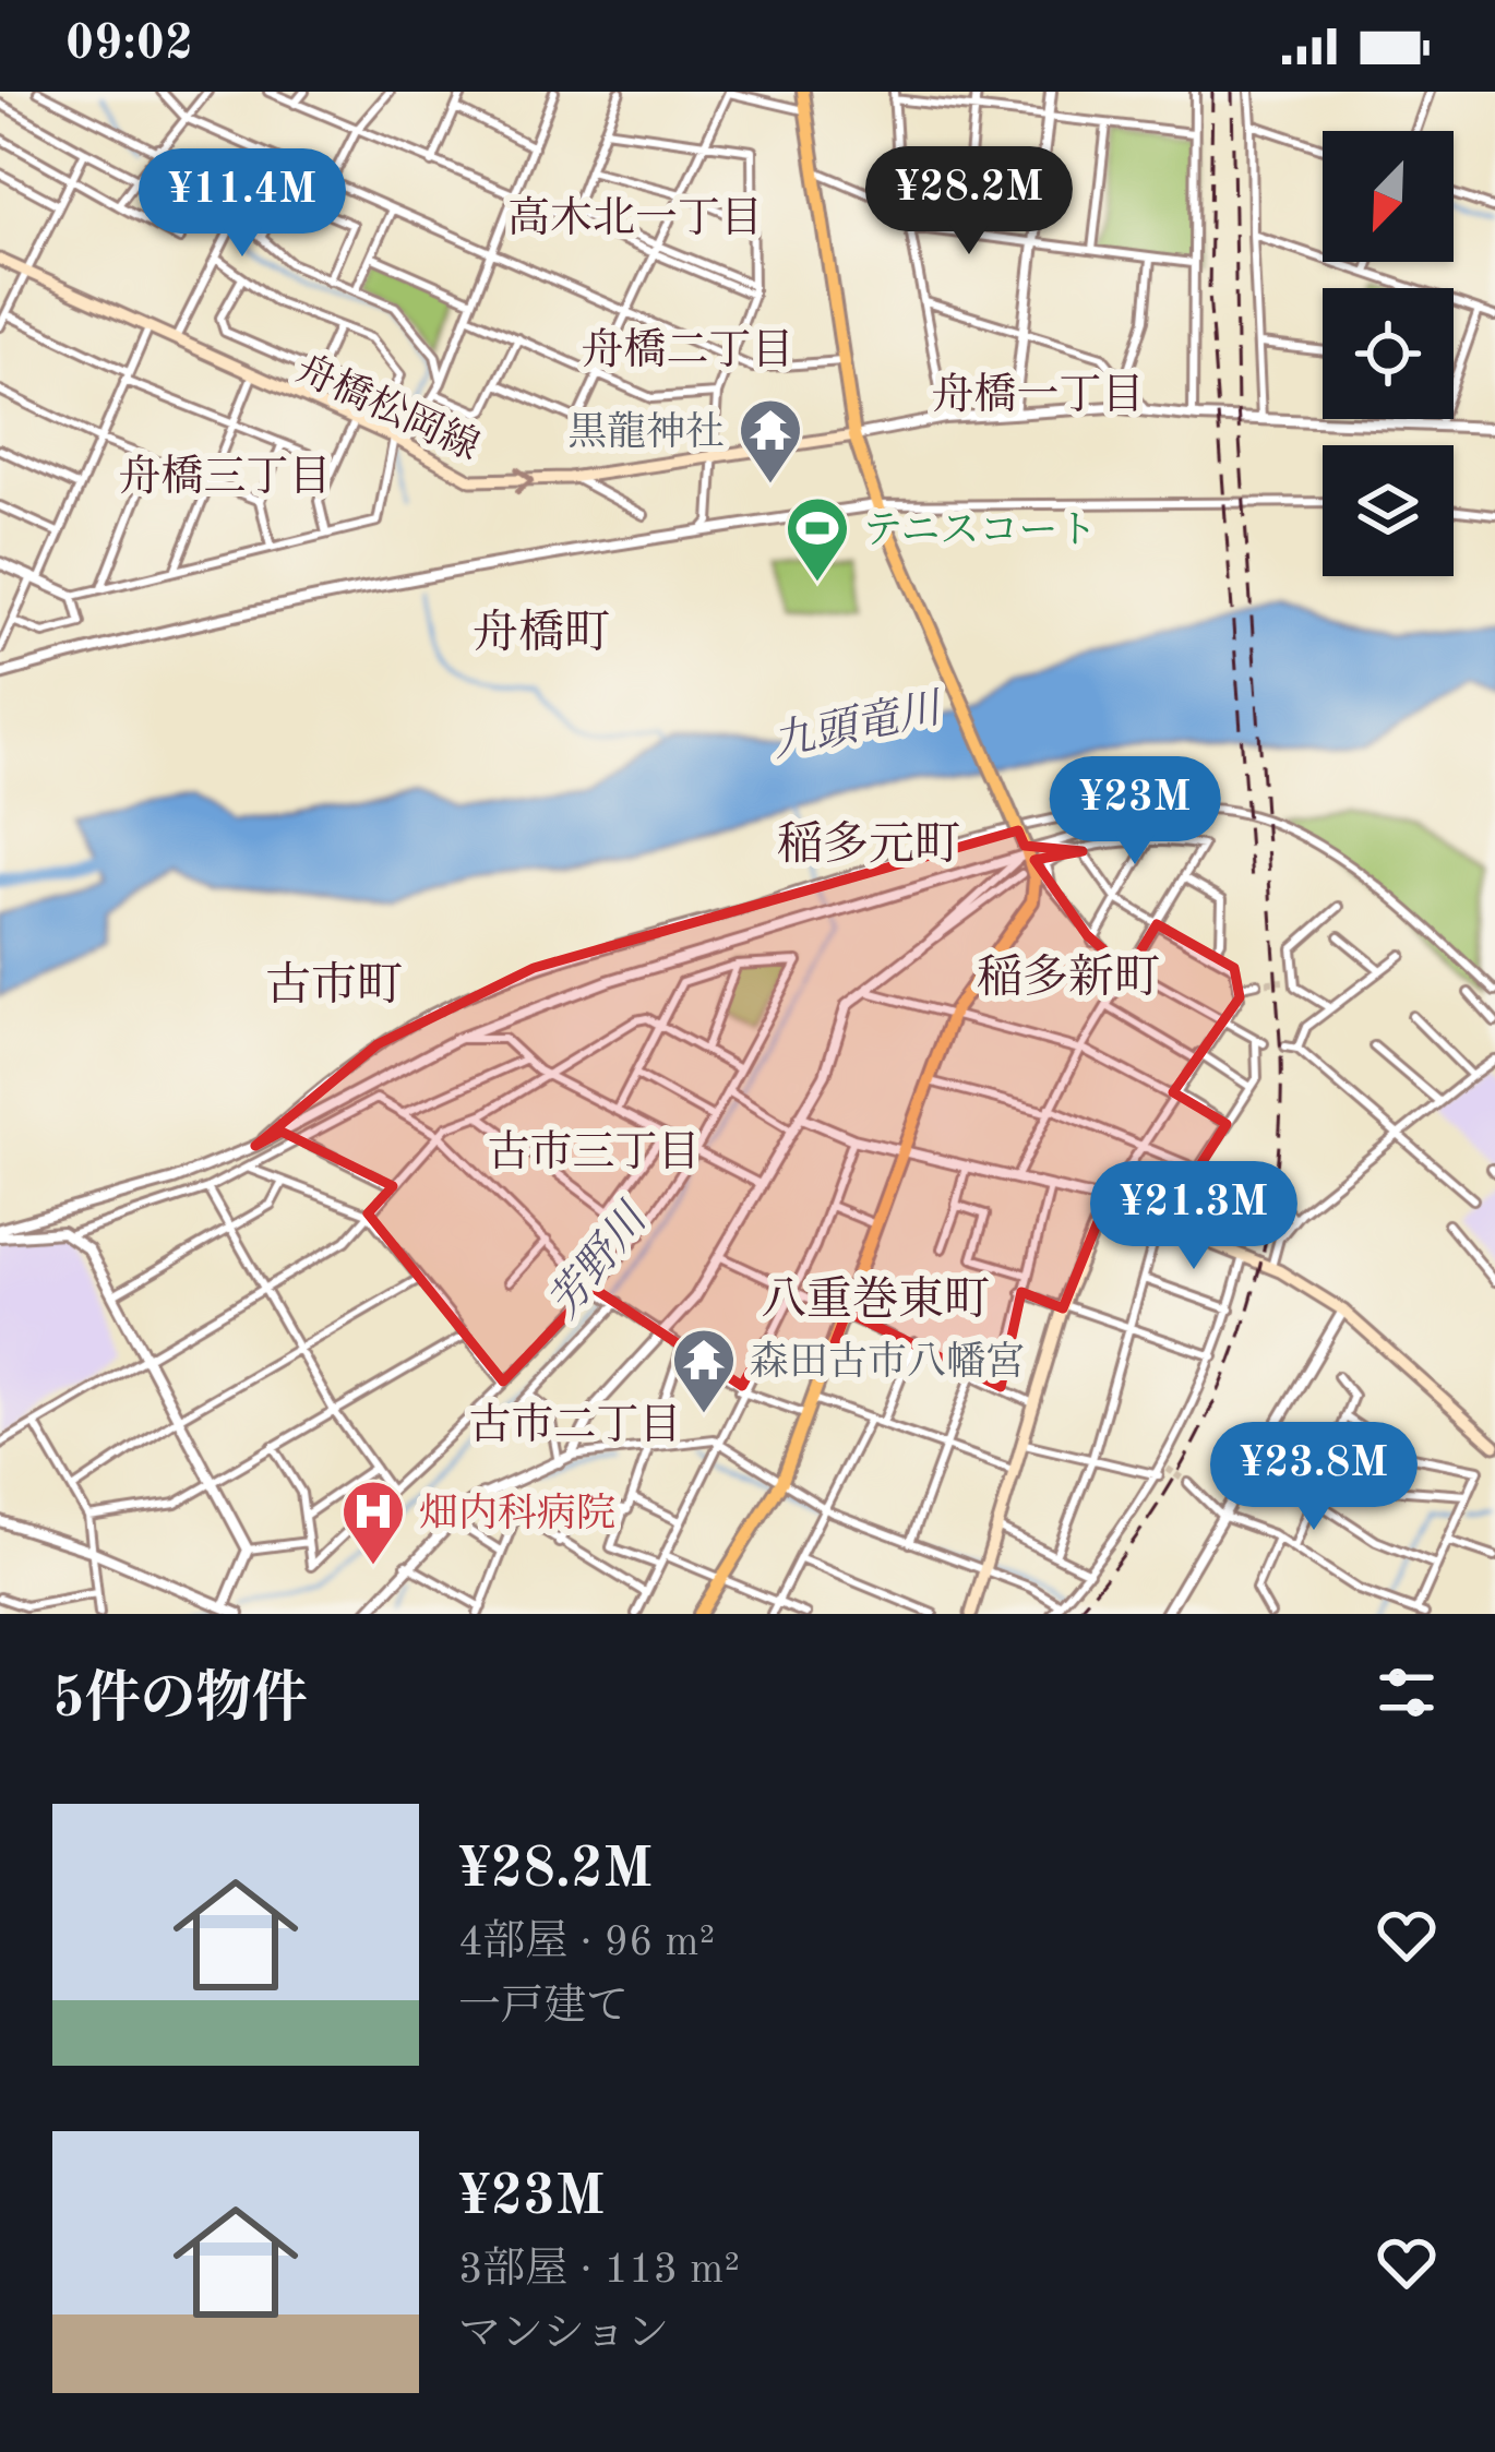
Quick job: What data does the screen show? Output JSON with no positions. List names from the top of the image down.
{
  "streets": {
    "main road": ["舟橋松岡線"]
  },
  "districts": [
    "高木北一丁目",
    "舟橋二丁目",
    "舟橋一丁目",
    "舟橋三丁目",
    "舟橋町",
    "稲多元町",
    "稲多新町",
    "古市町",
    "古市三丁目",
    "八重巻東町",
    "古市二丁目"
  ],
  "water": ["九頭竜川", "芳野川"],
  "places": {
    "temple": ["黒龍神社", "森田古市八幡宮"],
    "sports": ["テニスコート"],
    "hospital": ["畑内科病院"]
  },
  "north": "bottom left",
  "page": {
    "status": "09:02",
    "price": [
      "¥28.2M",
      "¥11.4M",
      "¥23M",
      "¥21.3M",
      "¥23.8M"
    ],
    "heading": "5件の物件",
    "list": [
      {
        "name": "¥28.2M",
        "note": "4部屋 · 96 m² · 一戸建て"
      },
      {
        "name": "¥23M",
        "note": "3部屋 · 113 m² · マンション"
      }
    ]
  }
}
